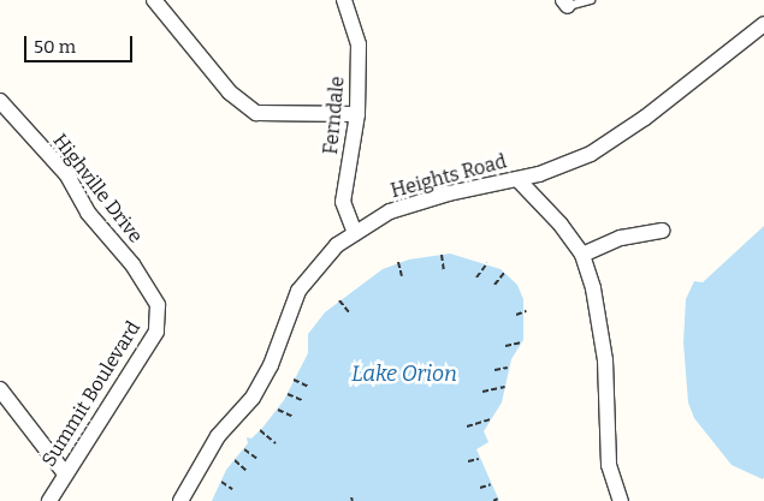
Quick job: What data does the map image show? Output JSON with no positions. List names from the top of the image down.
{
  "streets": {
    "street": [
      "Ferndale",
      "Heights Road",
      "Highville Drive",
      "Summit Boulevard"
    ]
  },
  "crossings": [
    ["Ferndale", "Heights Road"],
    ["Highville Drive", "Summit Boulevard"]
  ],
  "water": ["Lake Orion"],
  "scale_bar": "50 m"
}
